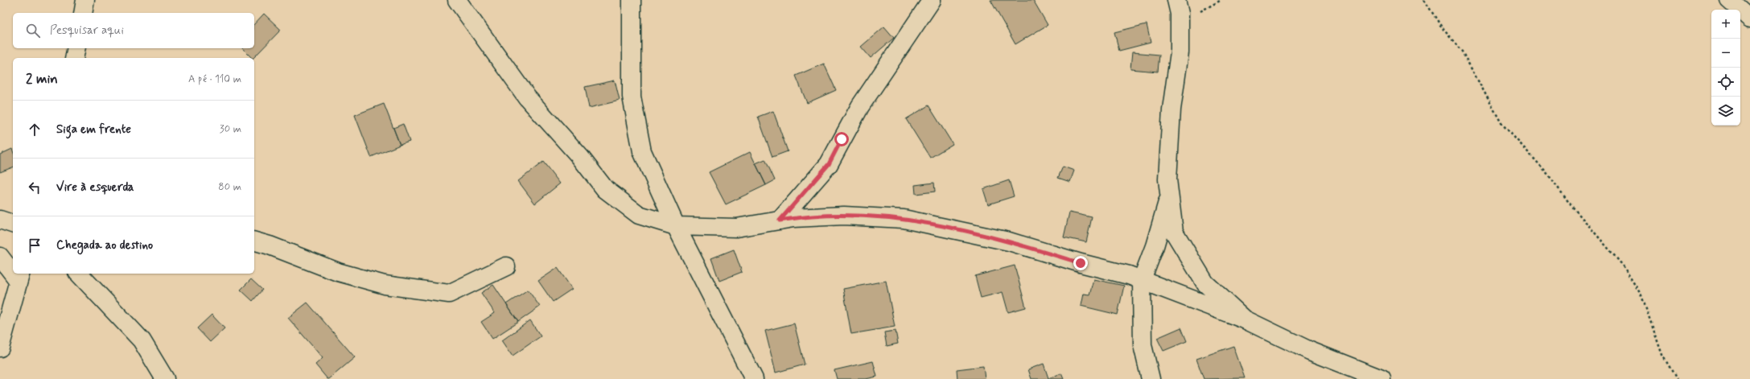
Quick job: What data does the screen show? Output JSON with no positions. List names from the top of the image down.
{
  "page": {
    "map_buttons": ["+", "−"],
    "search": "Pesquisar aqui",
    "heading": ["2 min", "A pé · 110 m"],
    "list": [
      ["Siga em frente", "30 m"],
      ["Vire à esquerda", "80 m"],
      "Chegada ao destino"
    ]
  }
}
